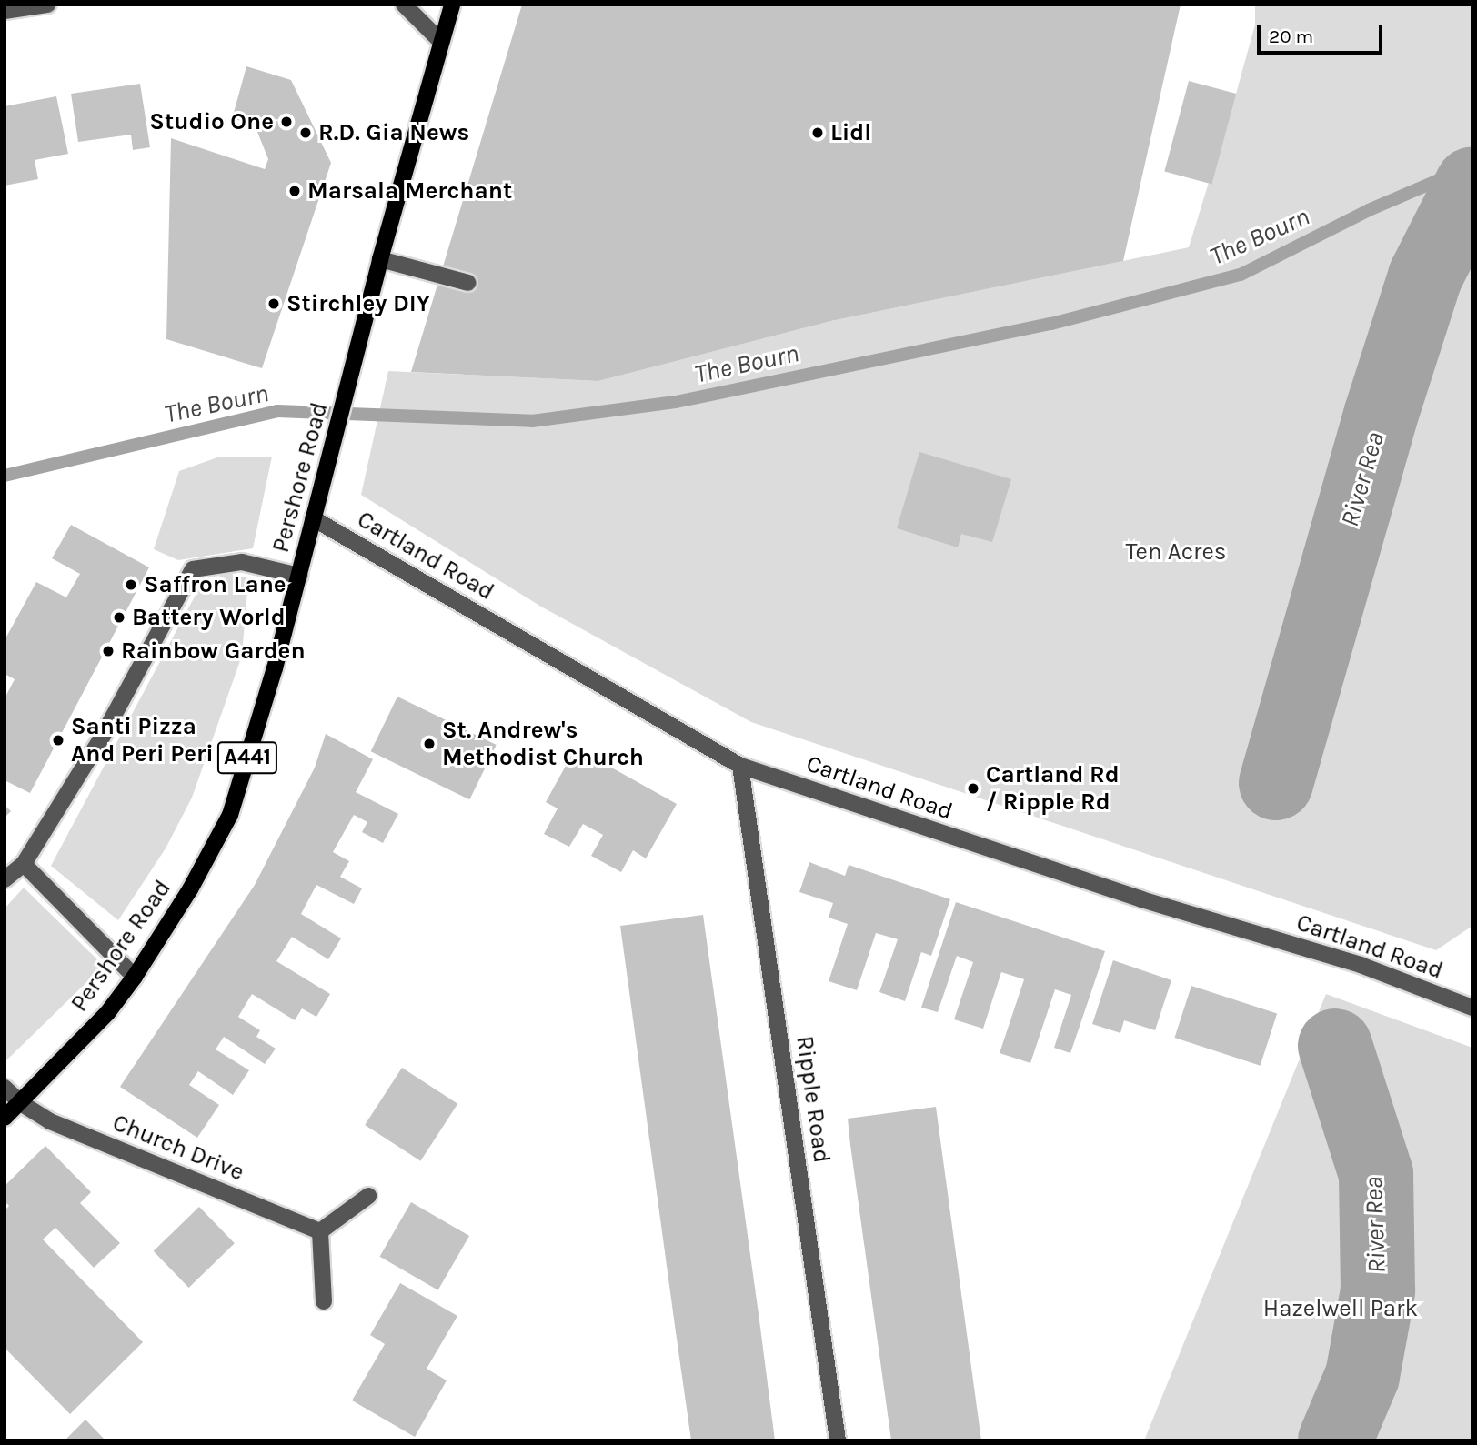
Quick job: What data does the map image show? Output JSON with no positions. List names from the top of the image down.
{
  "streets": {
    "main road": ["Pershore Road", "A441"],
    "street": ["Cartland Road", "Ripple Road", "Church Drive"]
  },
  "crossings": [
    ["Pershore Road", "Cartland Road"],
    ["Pershore Road", "Church Drive"],
    ["Cartland Road", "Ripple Road"]
  ],
  "water": ["The Bourn", "River Rea"],
  "parks": ["Ten Acres", "Hazelwell Park"],
  "places": [
    "Studio One",
    "R.D. Gia News",
    "Lidl",
    "Marsala Merchant",
    "Stirchley DIY",
    "Saffron Lane",
    "Battery World",
    "Rainbow Garden",
    "Santi Pizza And Peri Peri",
    "St. Andrew's Methodist Church",
    "Cartland Rd / Ripple Rd"
  ],
  "scale_bar": "20 m"
}
